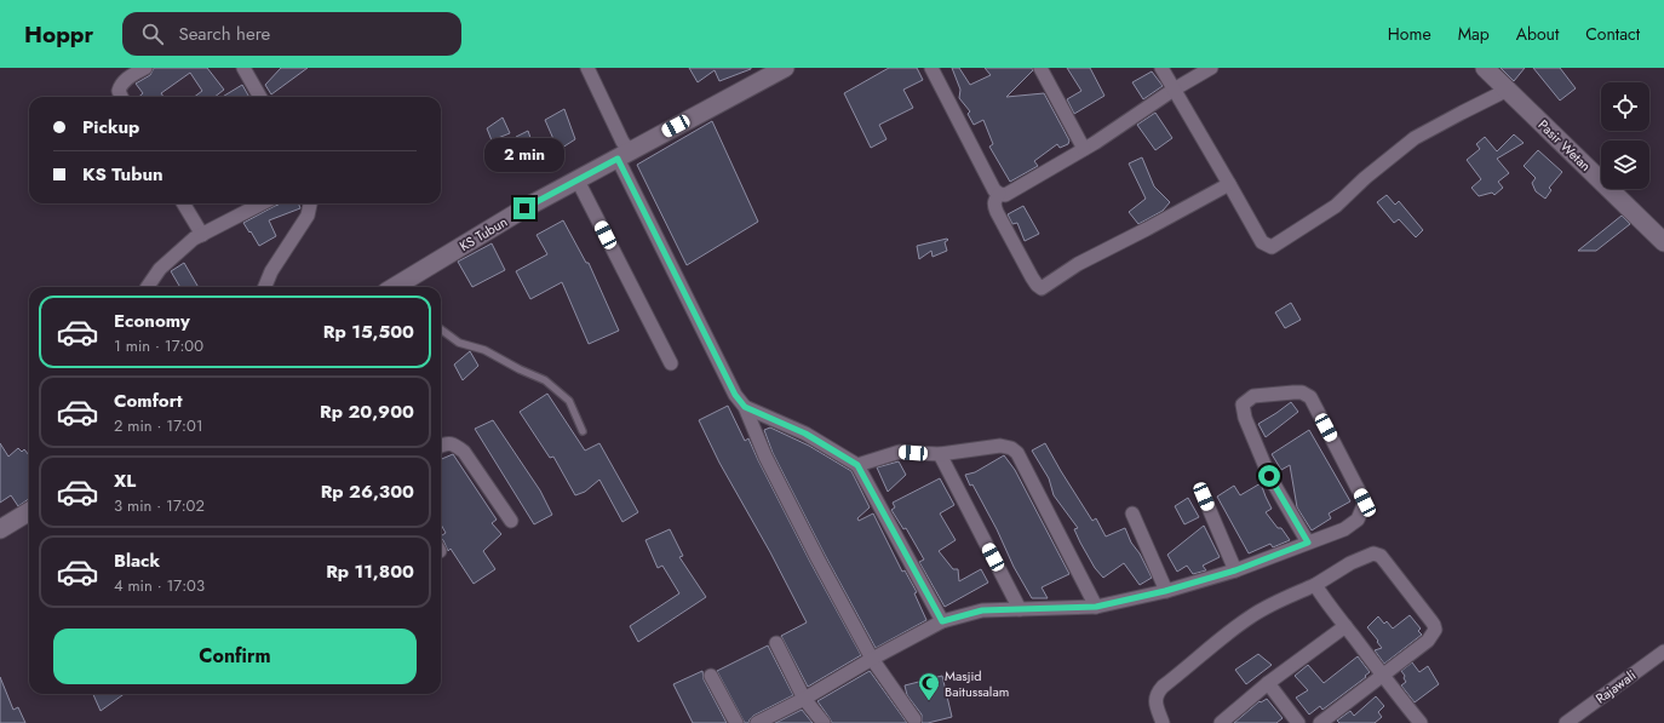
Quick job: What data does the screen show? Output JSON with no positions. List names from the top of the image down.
{
  "streets": {
    "main road": ["Pasir Wetan", "KS Tubun"],
    "street": ["Rajawali"]
  },
  "places": {
    "mosque": ["Masjid Baitussalam"]
  },
  "page": {
    "header": "Hoppr",
    "search": "Search here",
    "nav": [
      "Home",
      "Map",
      "About",
      "Contact"
    ],
    "banner": ["Pickup", "KS Tubun"],
    "bubble": "2 min",
    "list": [
      {
        "name": "Economy",
        "note": "1 min · 17:00",
        "value": "Rp 15,500"
      },
      {
        "name": "Comfort",
        "note": "2 min · 17:01",
        "value": "Rp 20,900"
      },
      {
        "name": "XL",
        "note": "3 min · 17:02",
        "value": "Rp 26,300"
      },
      {
        "name": "Black",
        "note": "4 min · 17:03",
        "value": "Rp 11,800"
      }
    ],
    "buttons": "Confirm"
  }
}
